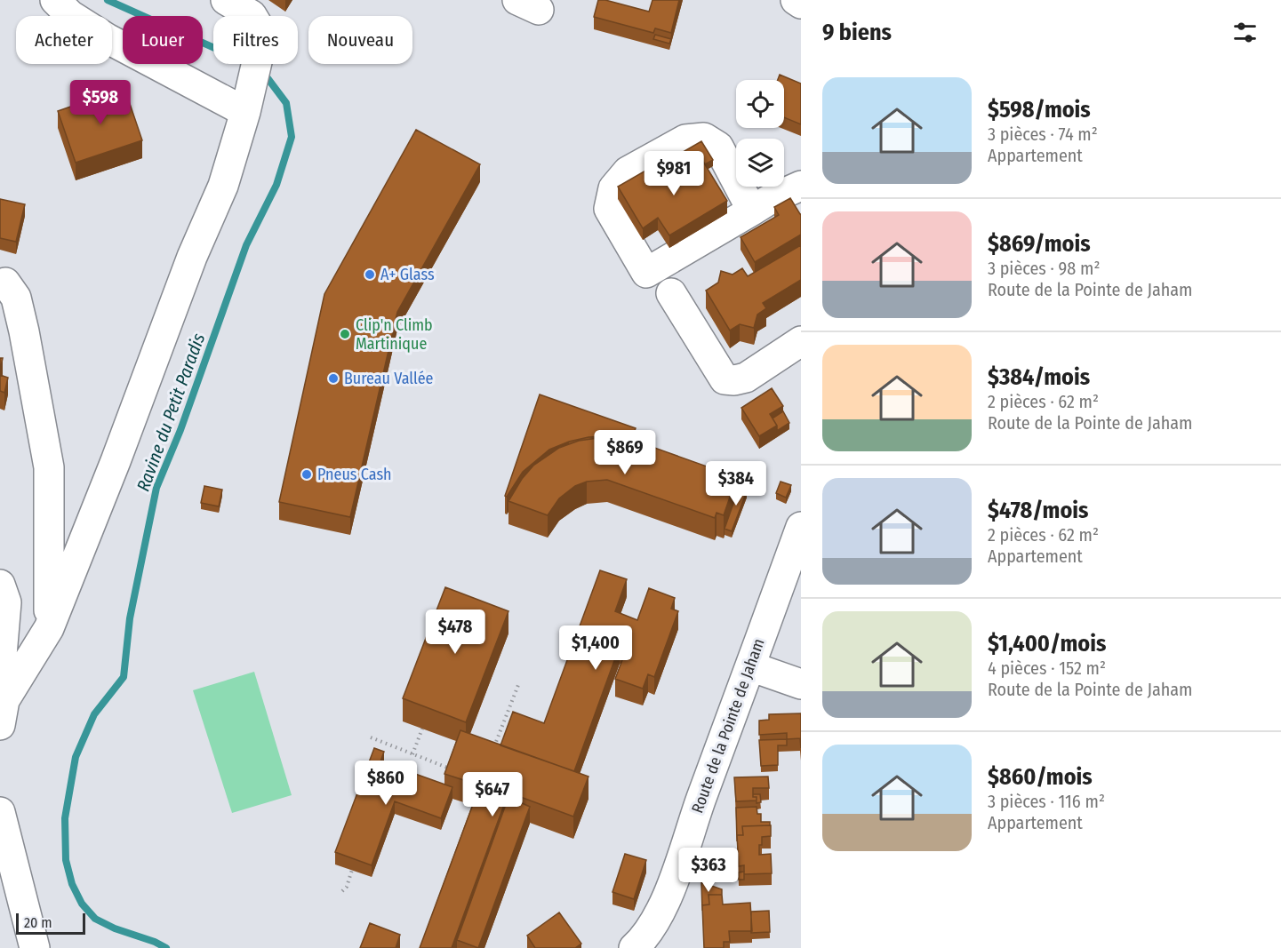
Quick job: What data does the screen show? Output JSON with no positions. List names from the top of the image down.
{
  "streets": {
    "street": ["Route de la Pointe de Jaham"]
  },
  "water": ["Ravine du Petit Paradis"],
  "places": [
    "A+ Glass",
    "Clip'n Climb Martinique",
    "Bureau Vallée",
    "Pneus Cash"
  ],
  "scale_bar": "20 m",
  "page": {
    "heading": "9 biens",
    "chip": [
      "Acheter",
      "Louer",
      "Filtres",
      "Nouveau"
    ],
    "list": [
      {
        "name": "$598/mois",
        "note": "3 pièces · 74 m² · Appartement"
      },
      {
        "name": "$869/mois",
        "note": "3 pièces · 98 m² · Route de la Pointe de Jaham"
      },
      {
        "name": "$384/mois",
        "note": "2 pièces · 62 m² · Route de la Pointe de Jaham"
      },
      {
        "name": "$478/mois",
        "note": "2 pièces · 62 m² · Appartement"
      },
      {
        "name": "$1,400/mois",
        "note": "4 pièces · 152 m² · Route de la Pointe de Jaham"
      },
      {
        "name": "$860/mois",
        "note": "3 pièces · 116 m² · Appartement"
      }
    ],
    "price": [
      "$598",
      "$981",
      "$869",
      "$384",
      "$478",
      "$1,400",
      "$860",
      "$647",
      "$363"
    ],
    "scale": "20 m"
  }
}
